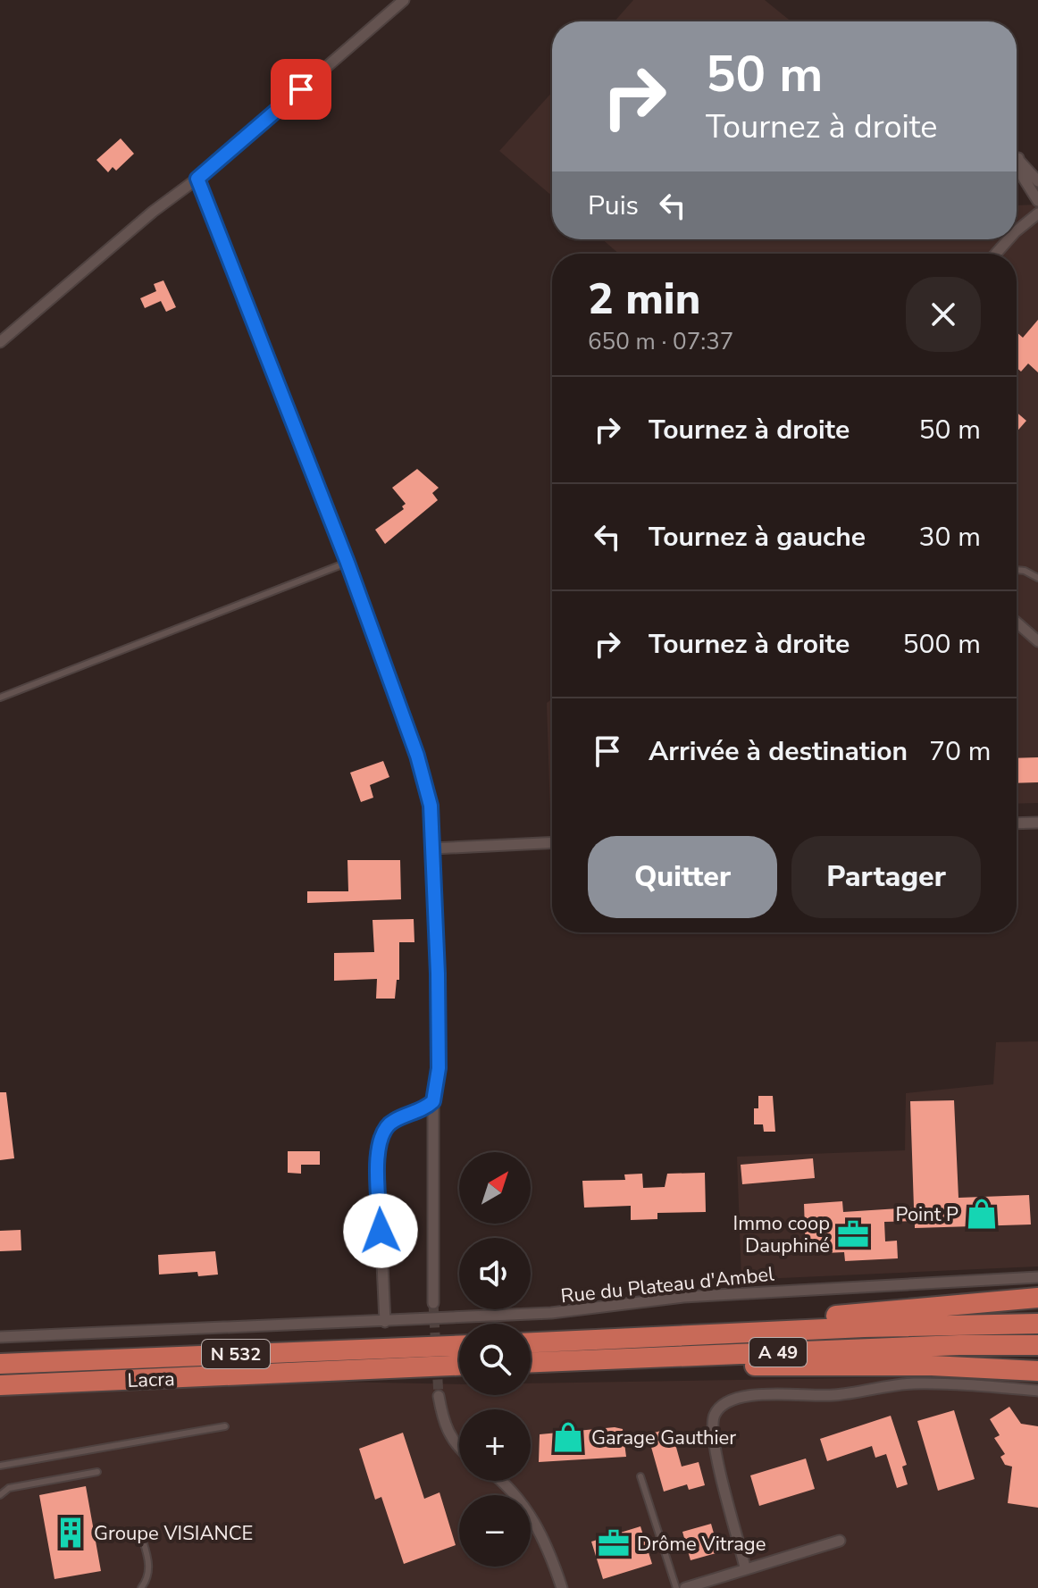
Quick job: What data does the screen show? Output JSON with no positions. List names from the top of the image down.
{
  "streets": {
    "highway": ["A 49", "N 532", "Lacra"],
    "street": ["Rue du Plateau d'Ambel"]
  },
  "places": {
    "shop": ["Point P", "Garage Gauthier"],
    "office": ["Immo coop Dauphiné", "Drôme Vitrage"],
    "building": ["Groupe VISIANCE"]
  },
  "north": "top right",
  "page": {
    "turn": ["50 m", "Tournez à droite"],
    "then": "Puis",
    "heading": ["2 min", "650 m · 07:37"],
    "list": [
      {
        "name": "Tournez à droite",
        "value": "50 m"
      },
      {
        "name": "Tournez à gauche",
        "value": "30 m"
      },
      {
        "name": "Tournez à droite",
        "value": "500 m"
      },
      {
        "name": "Arrivée à destination",
        "value": "70 m"
      }
    ],
    "buttons": ["Quitter", "Partager"],
    "map_buttons": ["+", "−"]
  }
}
